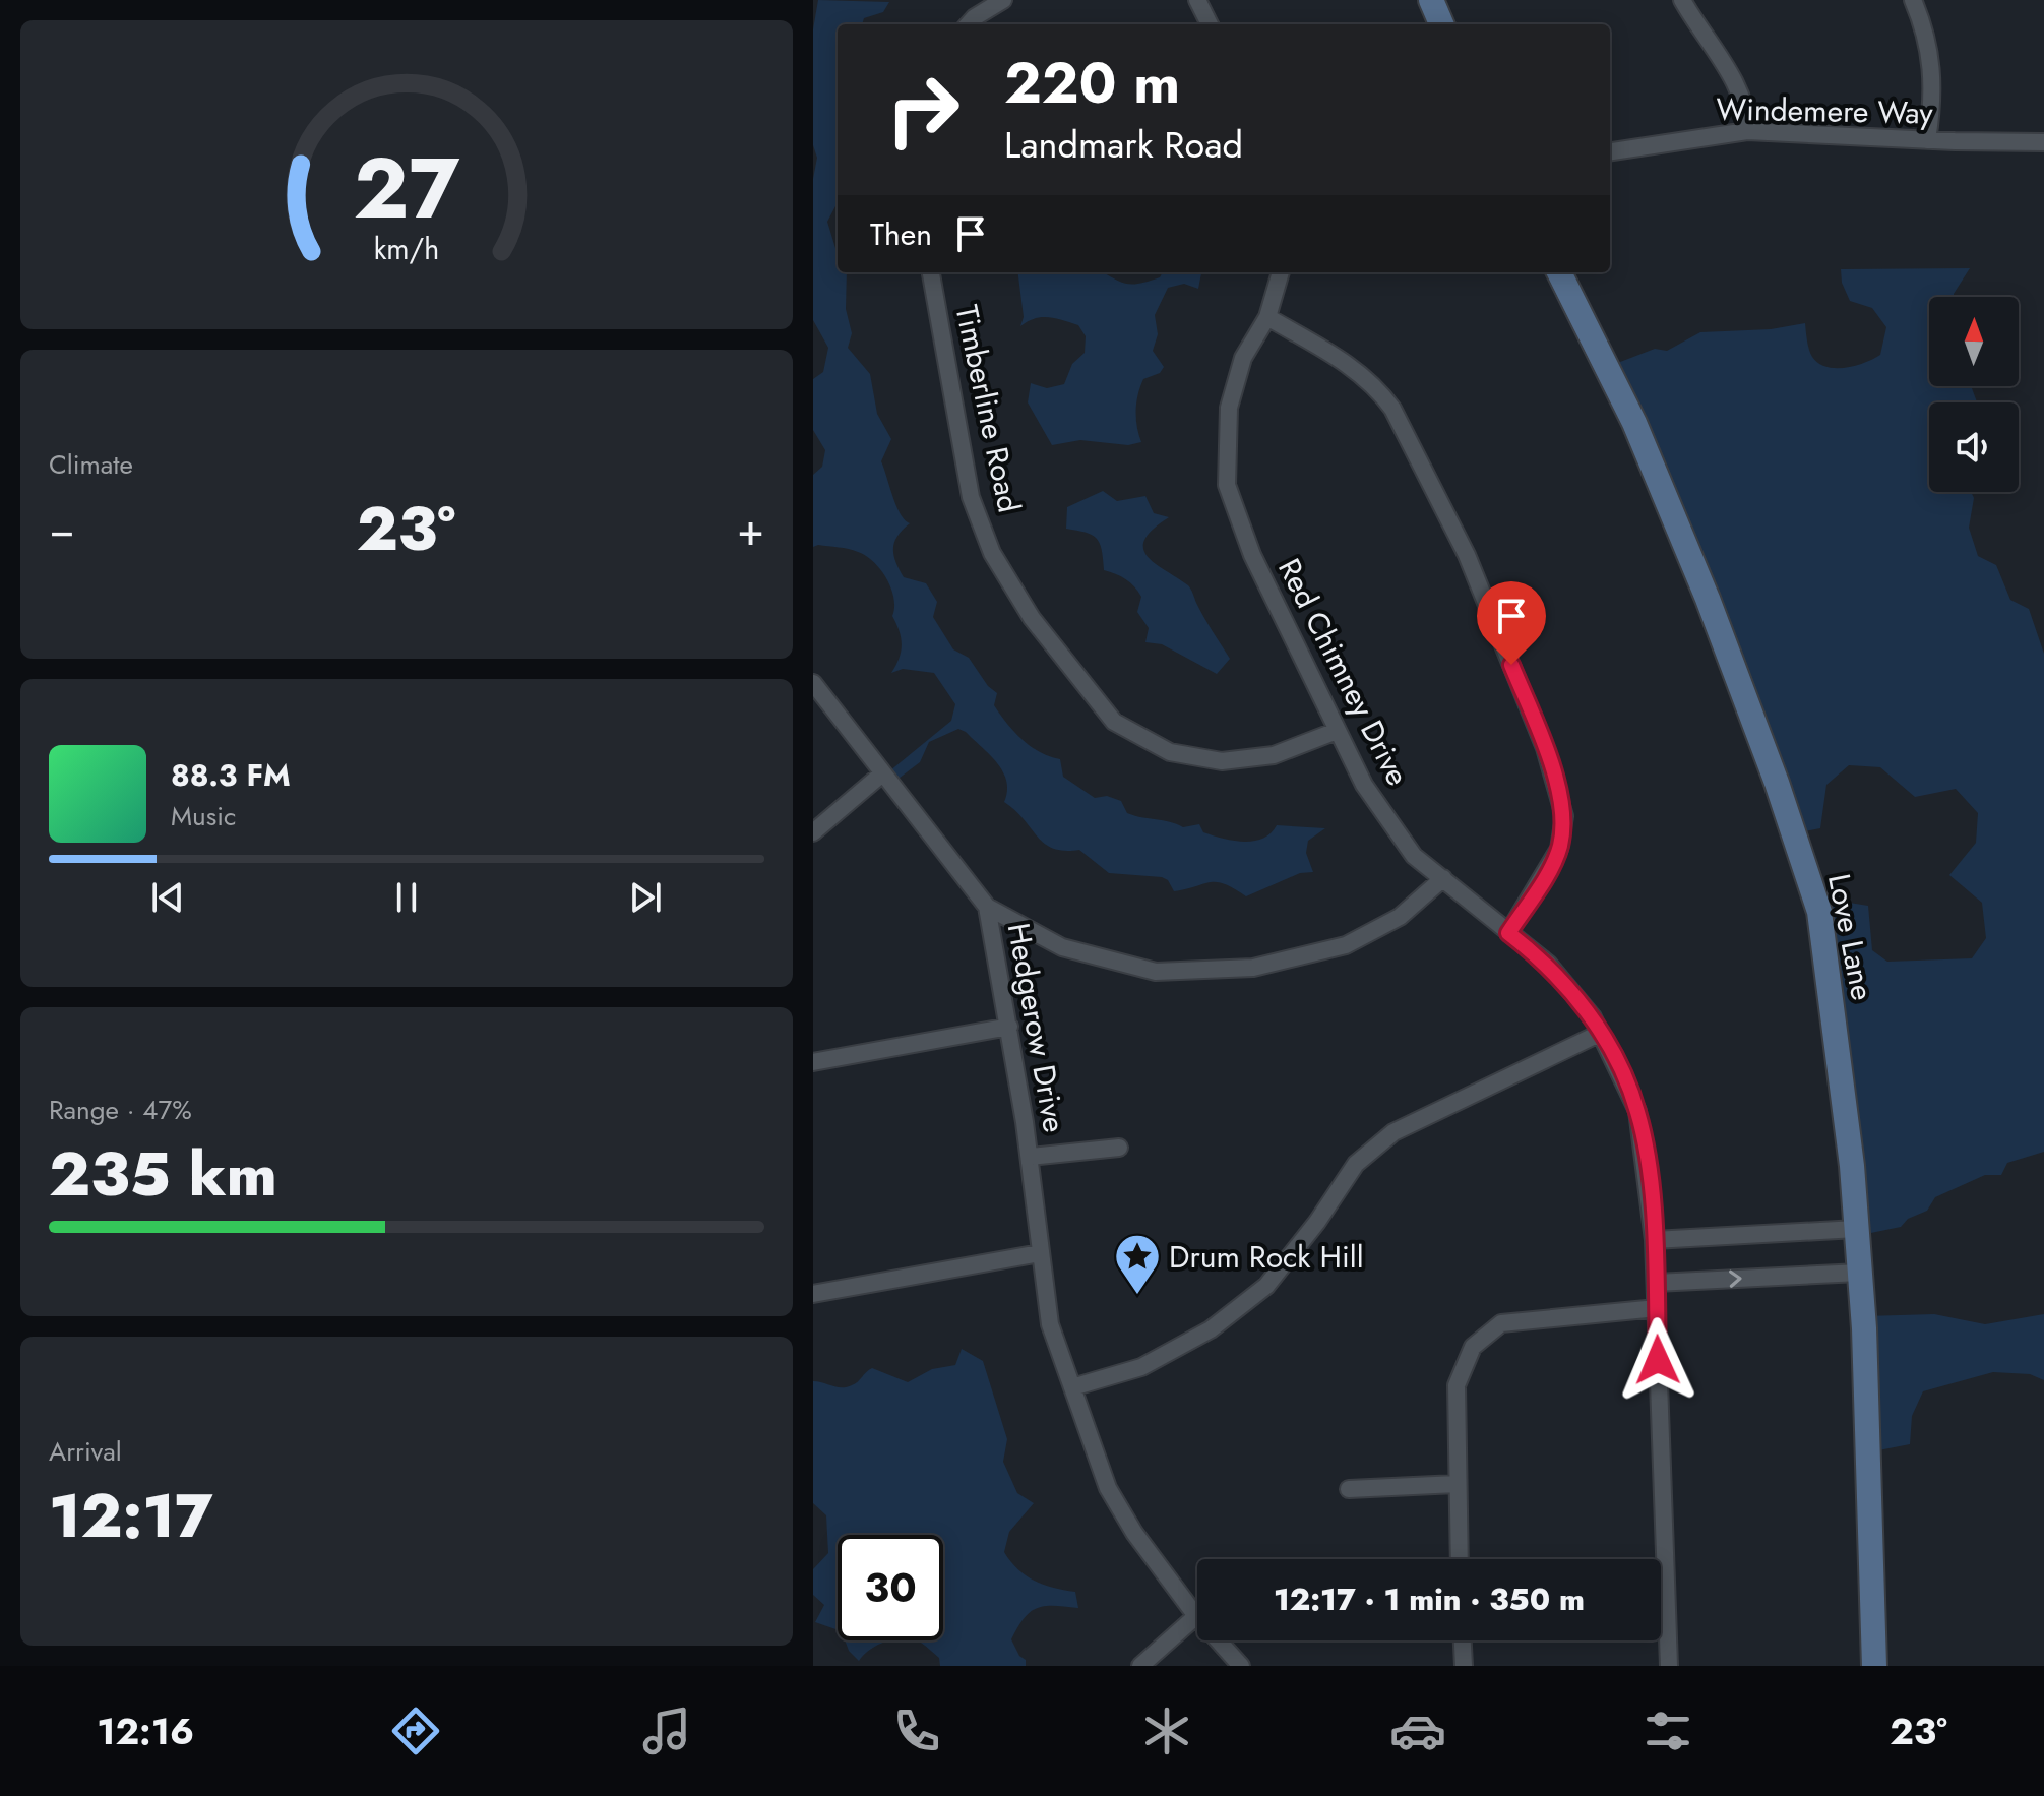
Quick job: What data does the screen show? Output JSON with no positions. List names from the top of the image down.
{
  "streets": {
    "street": [
      "Windemere Way",
      "Timberline Road",
      "Red Chimney Drive",
      "Love Lane",
      "Hedgerow Drive"
    ]
  },
  "crossings": [
    ["Timberline Road", "Red Chimney Drive"]
  ],
  "places": {
    "place": ["Drum Rock Hill"]
  },
  "north": "top",
  "page": {
    "turn": ["220 m", "Landmark Road"],
    "then": "Then",
    "tile": [
      "Climate",
      ["Range · 47%", "235 km"],
      ["Arrival", "12:17"]
    ],
    "heat": ["−", "23°", "+"],
    "song": ["88.3 FM", "Music"],
    "limit": "30",
    "trip": "12:17 · 1 min · 350 m",
    "tabs": ["12:16", "23°"],
    "gauge": ["27", "km/h"]
  }
}
